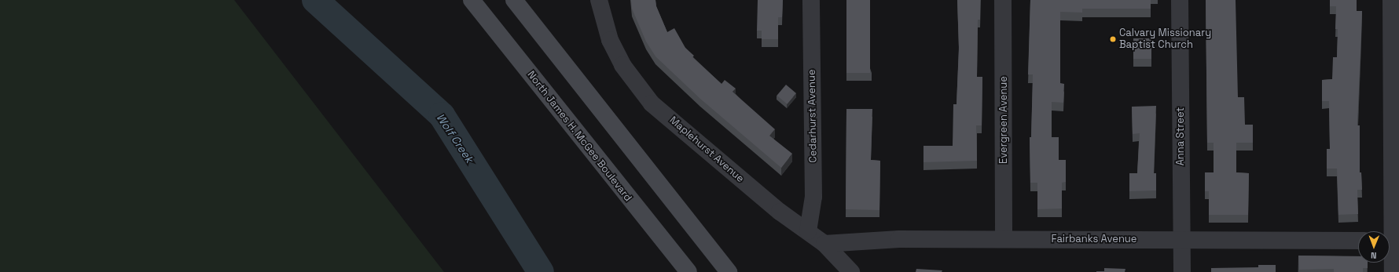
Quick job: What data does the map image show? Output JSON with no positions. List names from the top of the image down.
{
  "streets": {
    "main road": ["North James H. McGee Boulevard"],
    "street": [
      "Cedarhurst Avenue",
      "Evergreen Avenue",
      "Anna Street",
      "Maplehurst Avenue",
      "Fairbanks Avenue"
    ]
  },
  "crossings": [
    ["Cedarhurst Avenue", "Maplehurst Avenue"],
    ["Evergreen Avenue", "Fairbanks Avenue"],
    ["Anna Street", "Fairbanks Avenue"],
    ["Maplehurst Avenue", "Fairbanks Avenue"]
  ],
  "water": ["Wolf Creek"],
  "places": ["Calvary Missionary Baptist Church"],
  "north": "bottom"
}
